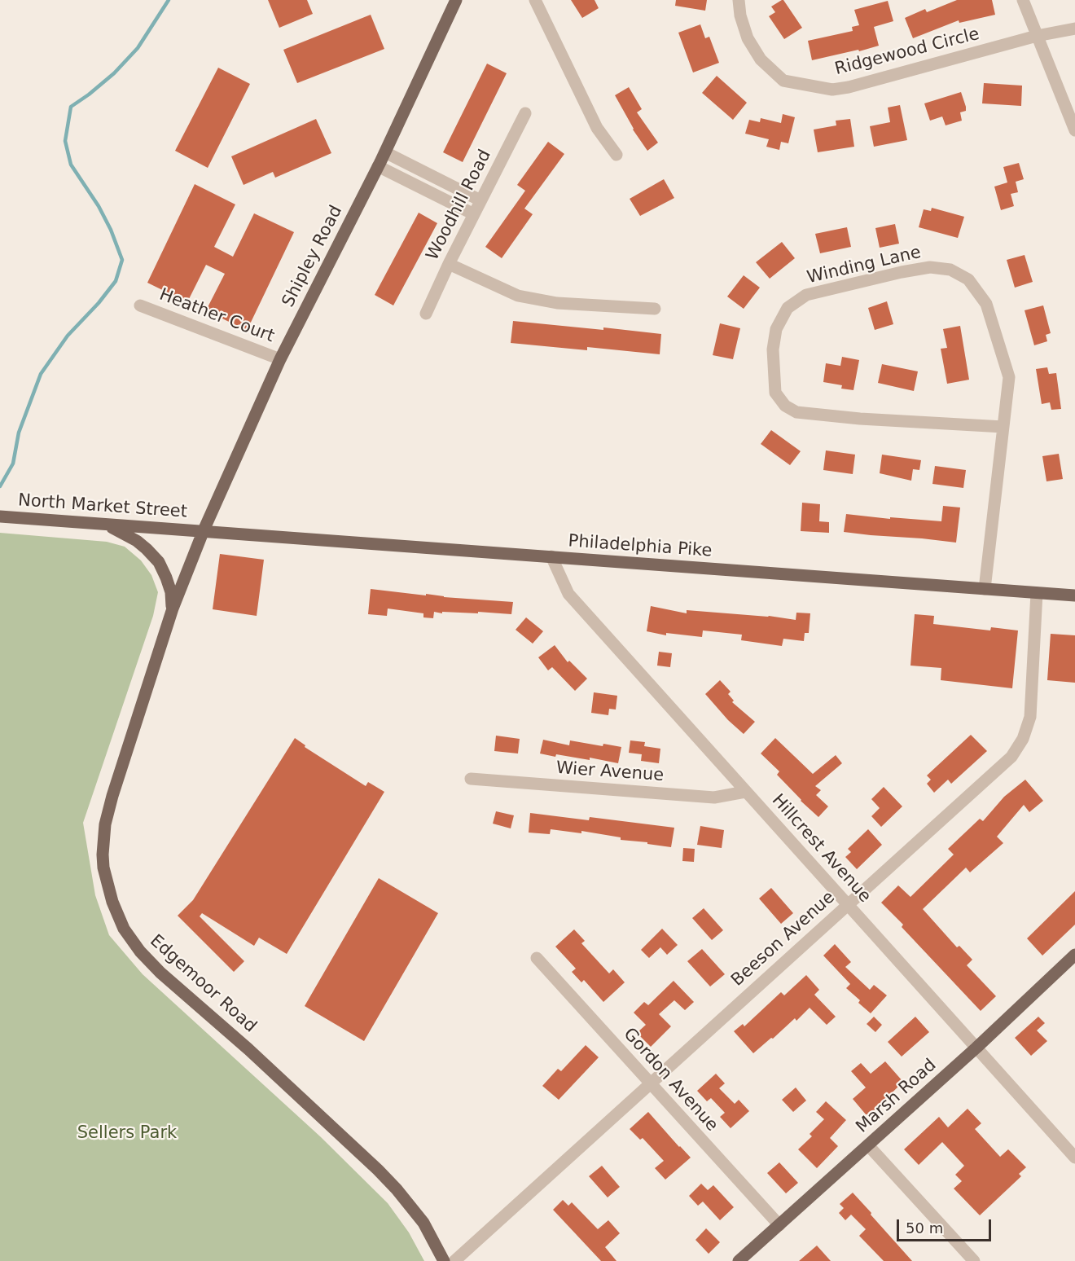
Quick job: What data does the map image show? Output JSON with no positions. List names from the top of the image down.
{
  "streets": {
    "main road": [
      "Shipley Road",
      "North Market Street",
      "Philadelphia Pike",
      "Edgemoor Road",
      "Marsh Road"
    ],
    "street": [
      "Ridgewood Circle",
      "Woodhill Road",
      "Winding Lane",
      "Heather Court",
      "Wier Avenue",
      "Hillcrest Avenue",
      "Beeson Avenue",
      "Gordon Avenue"
    ]
  },
  "crossings": [
    ["Shipley Road", "Heather Court"],
    ["Shipley Road", "North Market Street"],
    ["Shipley Road", "Philadelphia Pike"],
    ["Shipley Road", "Edgemoor Road"],
    ["Winding Lane", "Philadelphia Pike"],
    ["North Market Street", "Philadelphia Pike"],
    ["North Market Street", "Edgemoor Road"],
    ["Philadelphia Pike", "Hillcrest Avenue"],
    ["Philadelphia Pike", "Beeson Avenue"],
    ["Philadelphia Pike", "Edgemoor Road"],
    ["Wier Avenue", "Hillcrest Avenue"],
    ["Hillcrest Avenue", "Beeson Avenue"],
    ["Hillcrest Avenue", "Marsh Road"],
    ["Beeson Avenue", "Gordon Avenue"],
    ["Gordon Avenue", "Marsh Road"]
  ],
  "parks": ["Sellers Park"],
  "scale_bar": "50 m"
}
